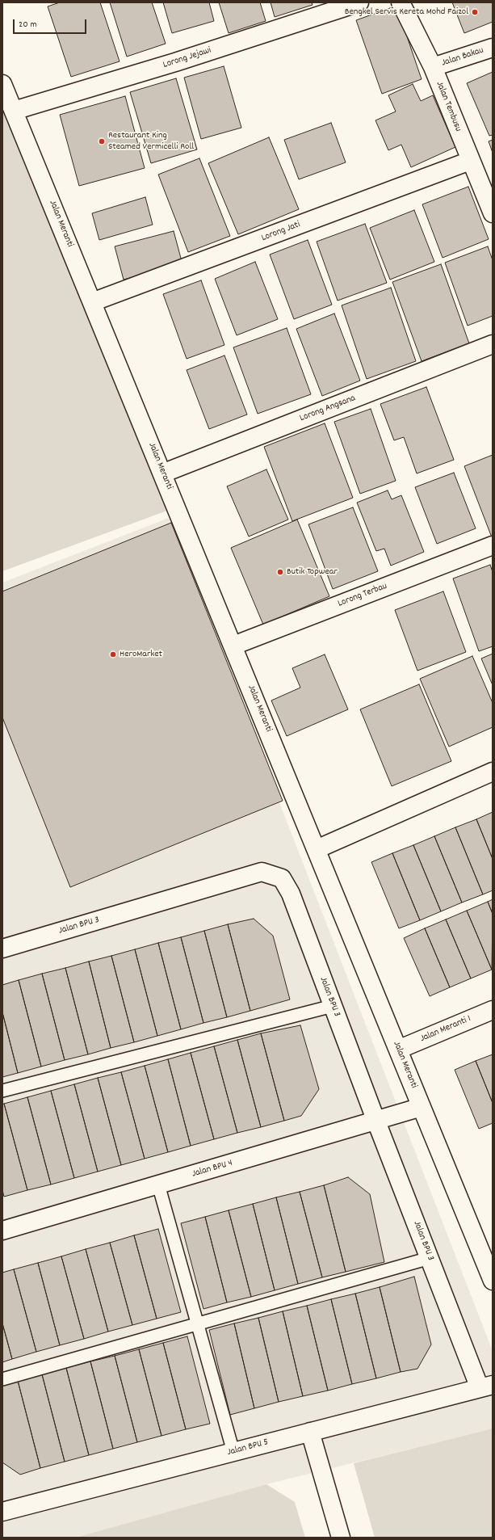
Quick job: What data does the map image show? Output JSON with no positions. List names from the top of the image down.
{
  "streets": {
    "street": [
      "Jalan Bakau",
      "Lorong Jejawi",
      "Jalan Tembusu",
      "Jalan Meranti",
      "Lorong Jati",
      "Lorong Angsana",
      "Lorong Terbau",
      "Jalan BPU 3",
      "Jalan Meranti 1",
      "Jalan BPU 4",
      "Jalan BPU 5"
    ]
  },
  "crossings": [
    ["Jalan Bakau", "Jalan Tembusu"],
    ["Lorong Jejawi", "Jalan Meranti"],
    ["Jalan Tembusu", "Lorong Jati"],
    ["Jalan Meranti", "Lorong Jati"],
    ["Jalan Meranti", "Lorong Angsana"],
    ["Jalan Meranti", "Lorong Terbau"],
    ["Jalan Meranti", "Jalan Meranti 1"],
    ["Jalan Meranti", "Jalan BPU 4"],
    ["Jalan BPU 3", "Jalan BPU 4"],
    ["Jalan BPU 3", "Jalan BPU 5"]
  ],
  "places": [
    "Bengkel Servis Kereta Mohd Faizol",
    "Restaurant King Steamed Vermicelli Roll",
    "Butik Topwear",
    "HeroMarket"
  ],
  "scale_bar": "20 m"
}
